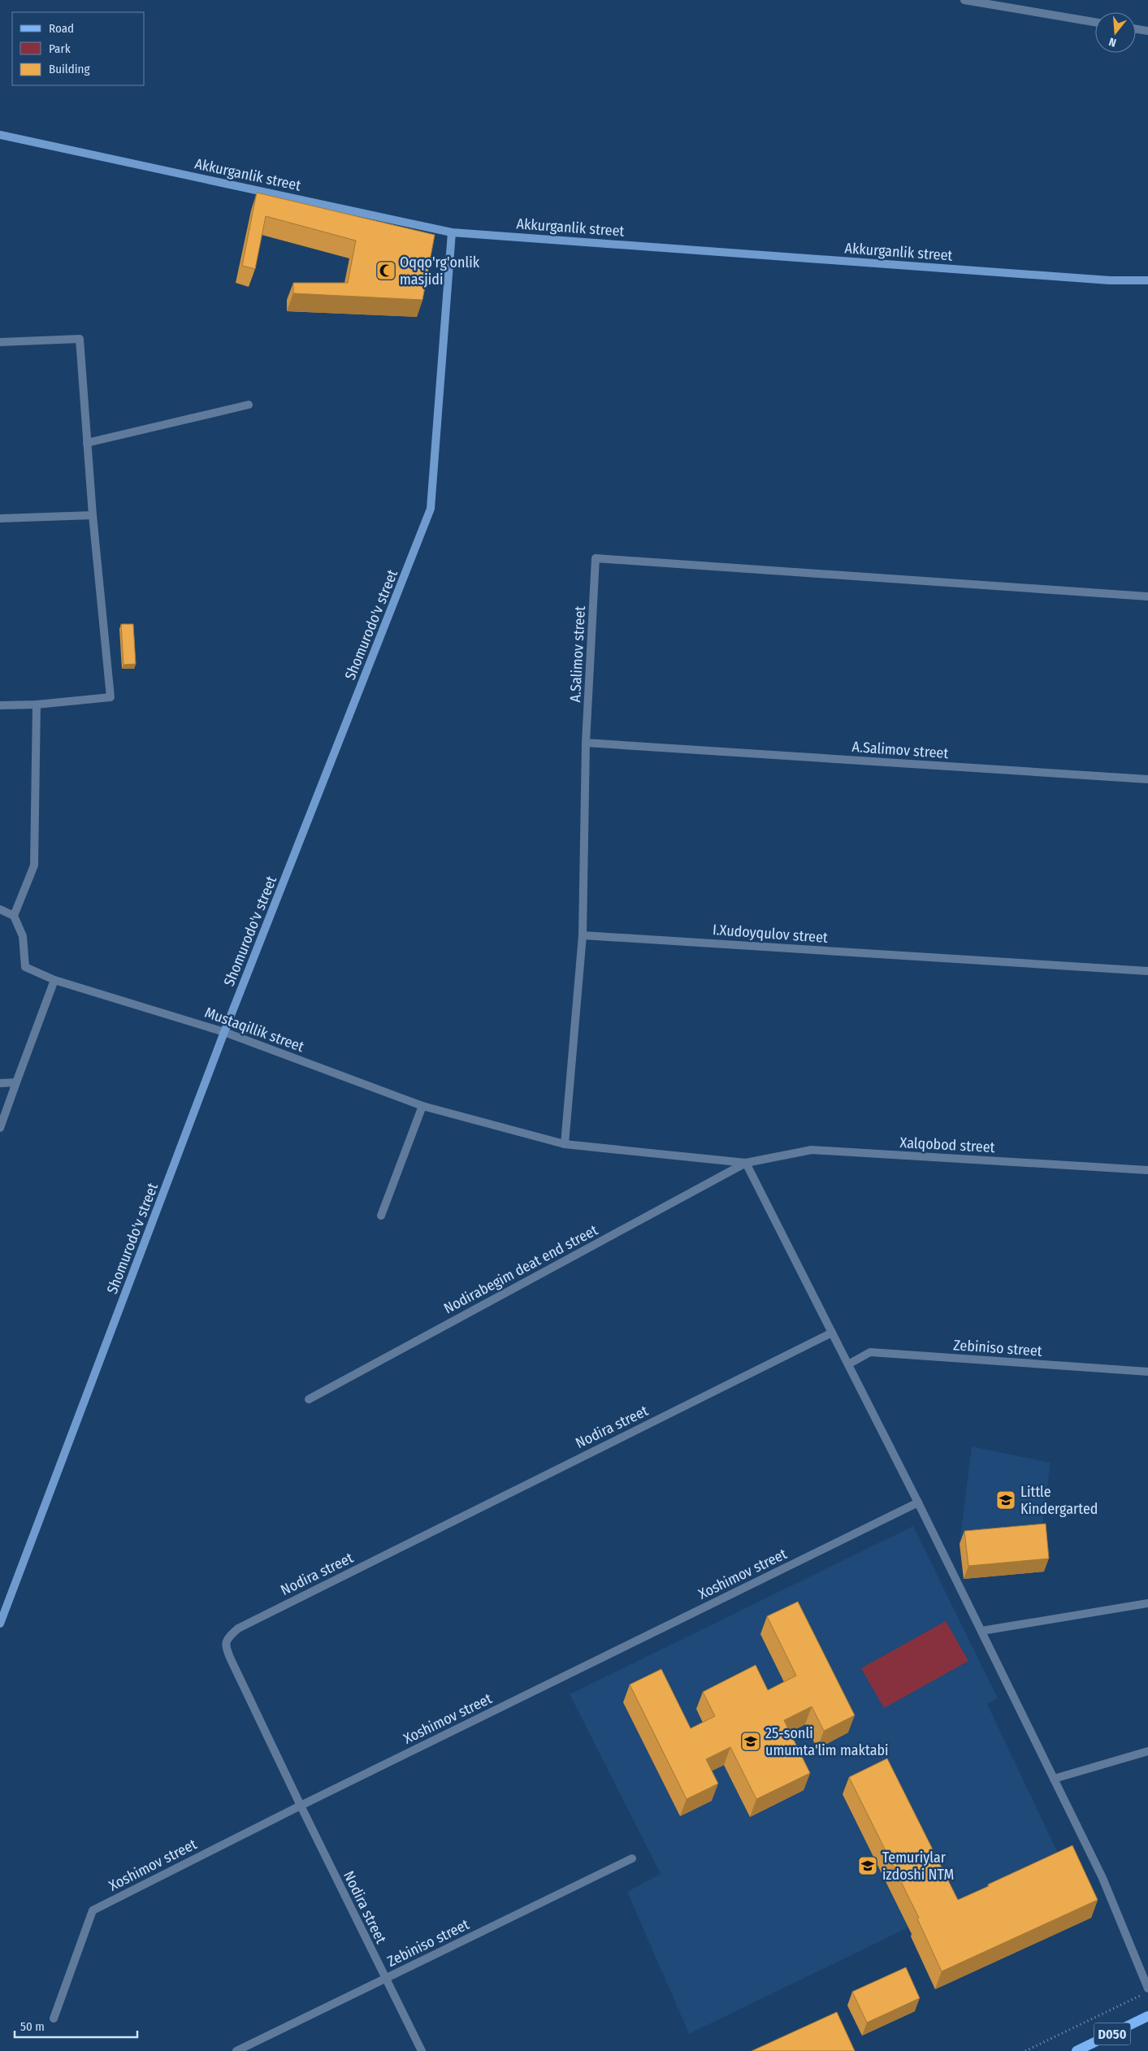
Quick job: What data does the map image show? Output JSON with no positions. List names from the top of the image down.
{
  "streets": {
    "main road": ["D050"],
    "street": [
      "Akkurganlik street",
      "Shomurodo'v street",
      "A.Salimov street",
      "I.Хudoyqulov street",
      "Mustaqillik street",
      "Хalqobod street",
      "Nodirabegim deat end street",
      "Zebiniso street",
      "Nodira street",
      "Xoshimov street"
    ]
  },
  "crossings": [
    ["Akkurganlik street", "Shomurodo'v street"],
    ["Shomurodo'v street", "Mustaqillik street"],
    ["Mustaqillik street", "Хalqobod street"],
    ["Mustaqillik street", "Nodirabegim deat end street"],
    ["Хalqobod street", "Nodirabegim deat end street"],
    ["Zebiniso street", "Nodira street"],
    ["Nodira street", "Xoshimov street"]
  ],
  "places": {
    "mosque": ["Oqqo'rg'onlik masjidi"],
    "school or university": ["Little Kindergarted", "25-sonli umumta'lim maktabi", "Temuriylar izdoshi NTM"]
  },
  "legend": ["Road", "Park", "Building"],
  "scale_bar": "50 m",
  "north": "bottom"
}
